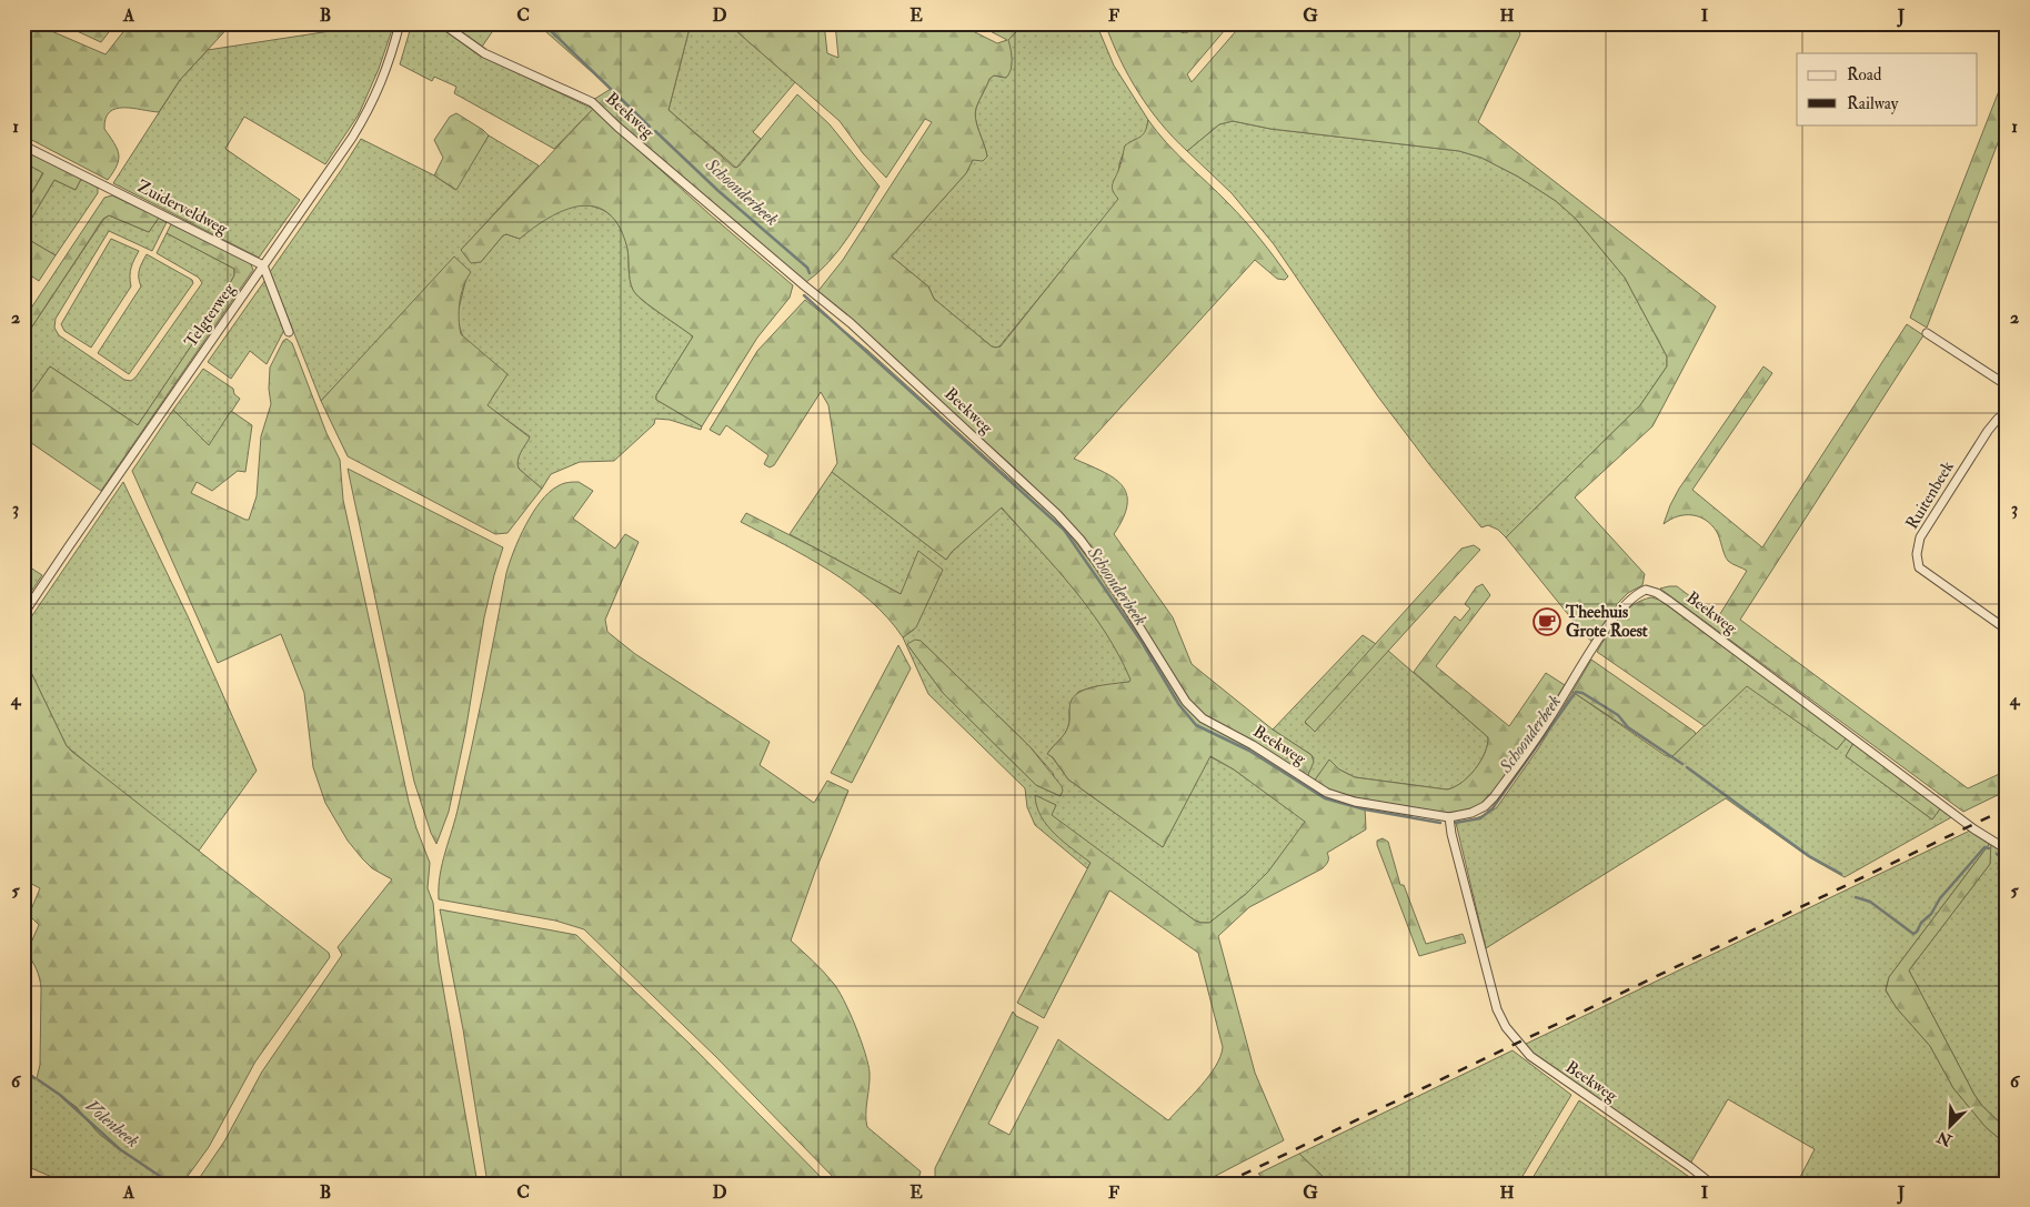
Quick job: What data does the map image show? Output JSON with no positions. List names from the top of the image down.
{
  "streets": {
    "street": [
      "Beekweg",
      "Zuiderveldweg",
      "Telgterweg",
      "Ruitenbeek"
    ]
  },
  "crossings": [
    ["Zuiderveldweg", "Telgterweg"]
  ],
  "water": ["Schoonderbeek", "Volenbeek"],
  "places": {
    "cafe": ["Theehuis Grote Roest"]
  },
  "legend": ["Road", "Railway"],
  "north": "bottom left",
  "grid": {
    "columns": [
      "A",
      "B",
      "C",
      "D",
      "E",
      "F",
      "G",
      "H",
      "I",
      "J"
    ],
    "rows": [
      "1",
      "2",
      "3",
      "4",
      "5",
      "6"
    ]
  }
}
